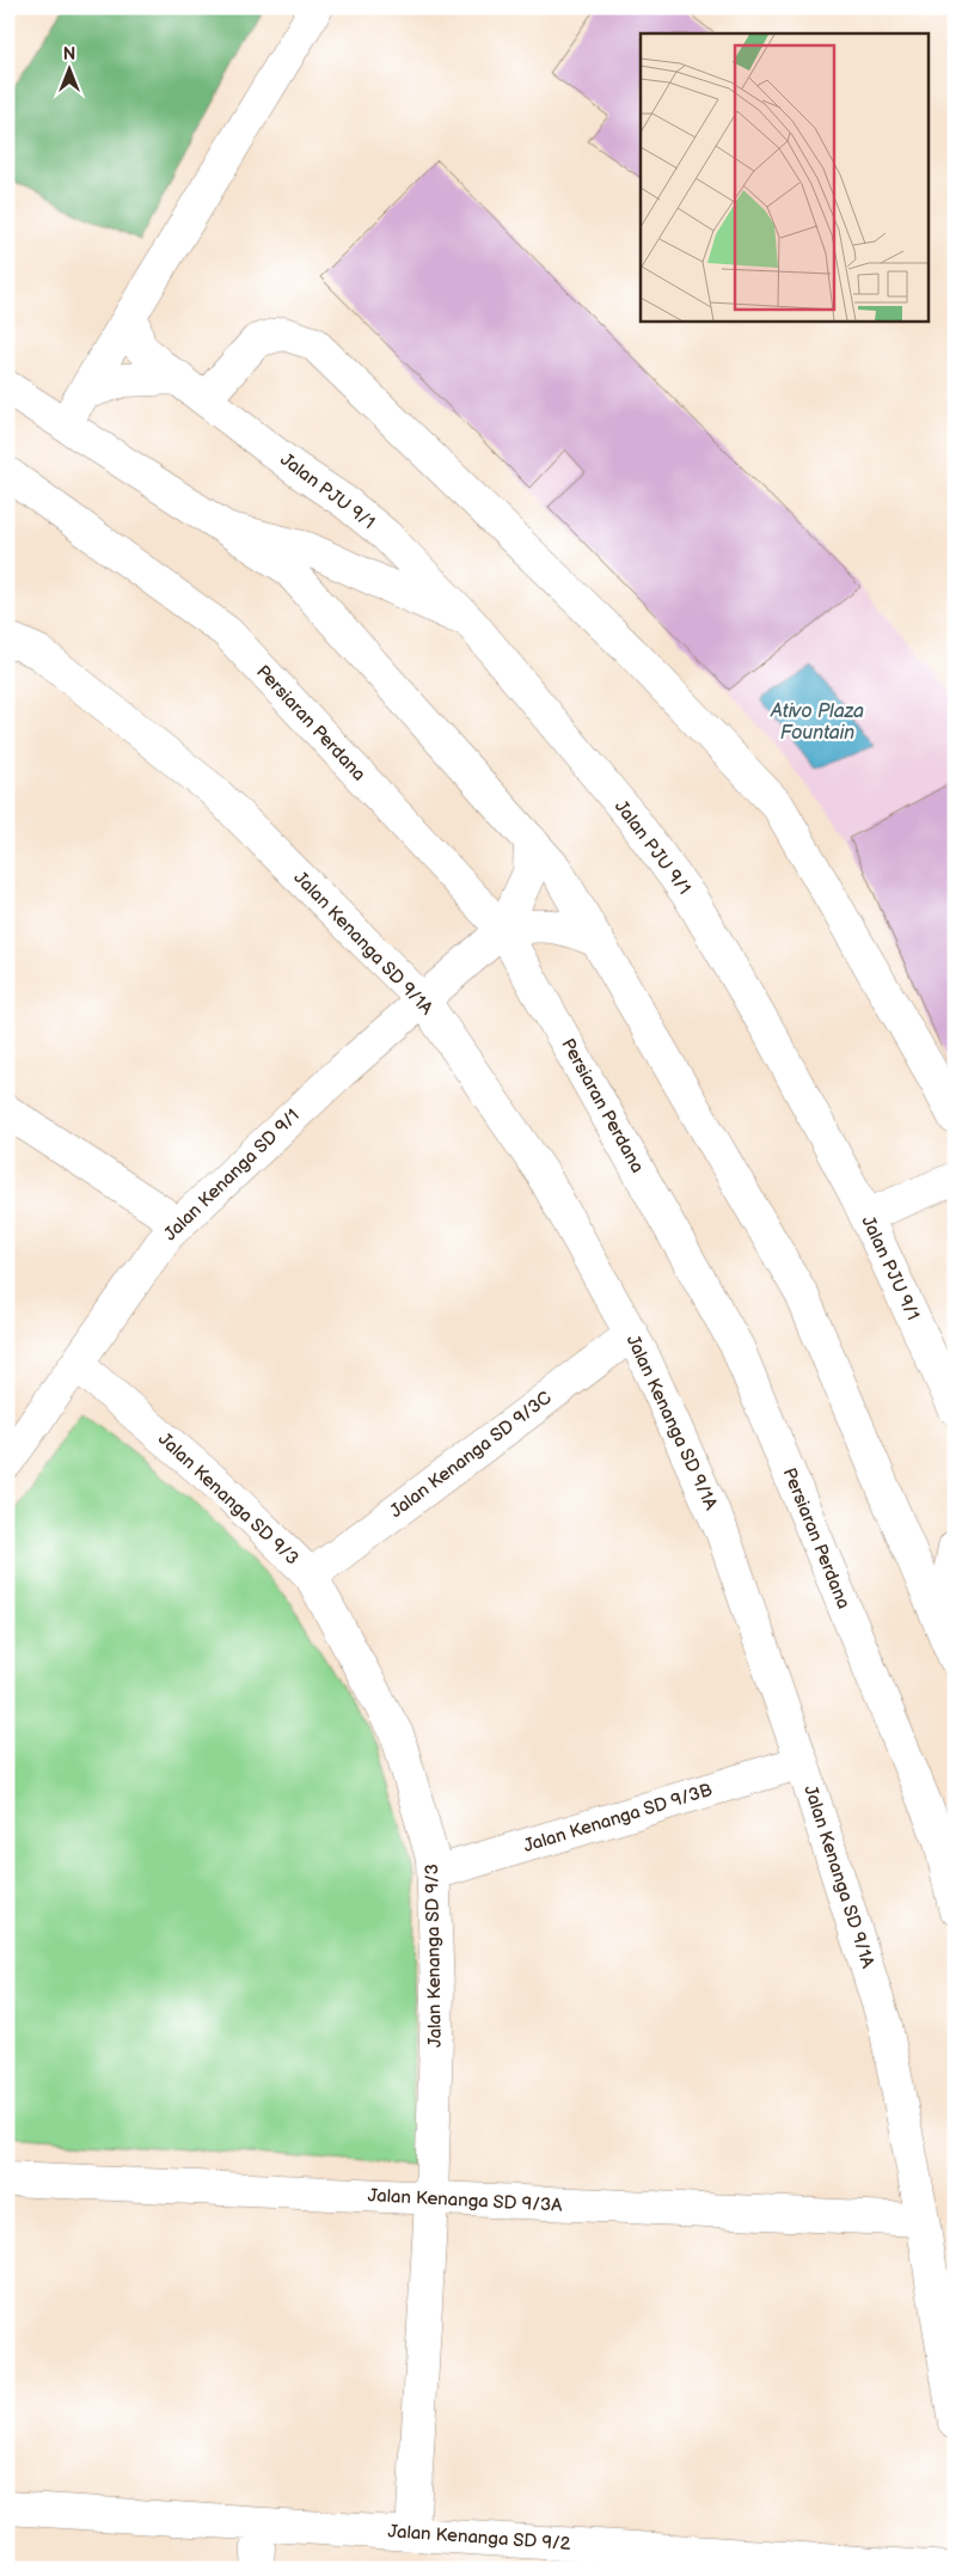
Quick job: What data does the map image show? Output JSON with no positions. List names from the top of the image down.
{
  "streets": {
    "street": [
      "Jalan PJU 9/1",
      "Persiaran Perdana",
      "Jalan Kenanga SD 9/1A",
      "Jalan Kenanga SD 9/1",
      "Jalan Kenanga SD 9/3C",
      "Jalan Kenanga SD 9/3",
      "Jalan Kenanga SD 9/3B",
      "Jalan Kenanga SD 9/3A",
      "Jalan Kenanga SD 9/2"
    ]
  },
  "crossings": [
    ["Persiaran Perdana", "Jalan Kenanga SD 9/1"],
    ["Jalan Kenanga SD 9/1A", "Jalan Kenanga SD 9/1"],
    ["Jalan Kenanga SD 9/1A", "Jalan Kenanga SD 9/3C"],
    ["Jalan Kenanga SD 9/1A", "Jalan Kenanga SD 9/3B"],
    ["Jalan Kenanga SD 9/1A", "Jalan Kenanga SD 9/3A"],
    ["Jalan Kenanga SD 9/1", "Jalan Kenanga SD 9/3"],
    ["Jalan Kenanga SD 9/3C", "Jalan Kenanga SD 9/3"],
    ["Jalan Kenanga SD 9/3", "Jalan Kenanga SD 9/3B"],
    ["Jalan Kenanga SD 9/3", "Jalan Kenanga SD 9/3A"],
    ["Jalan Kenanga SD 9/3", "Jalan Kenanga SD 9/2"]
  ],
  "water": ["Ativo Plaza Fountain"],
  "north": "top"
}
